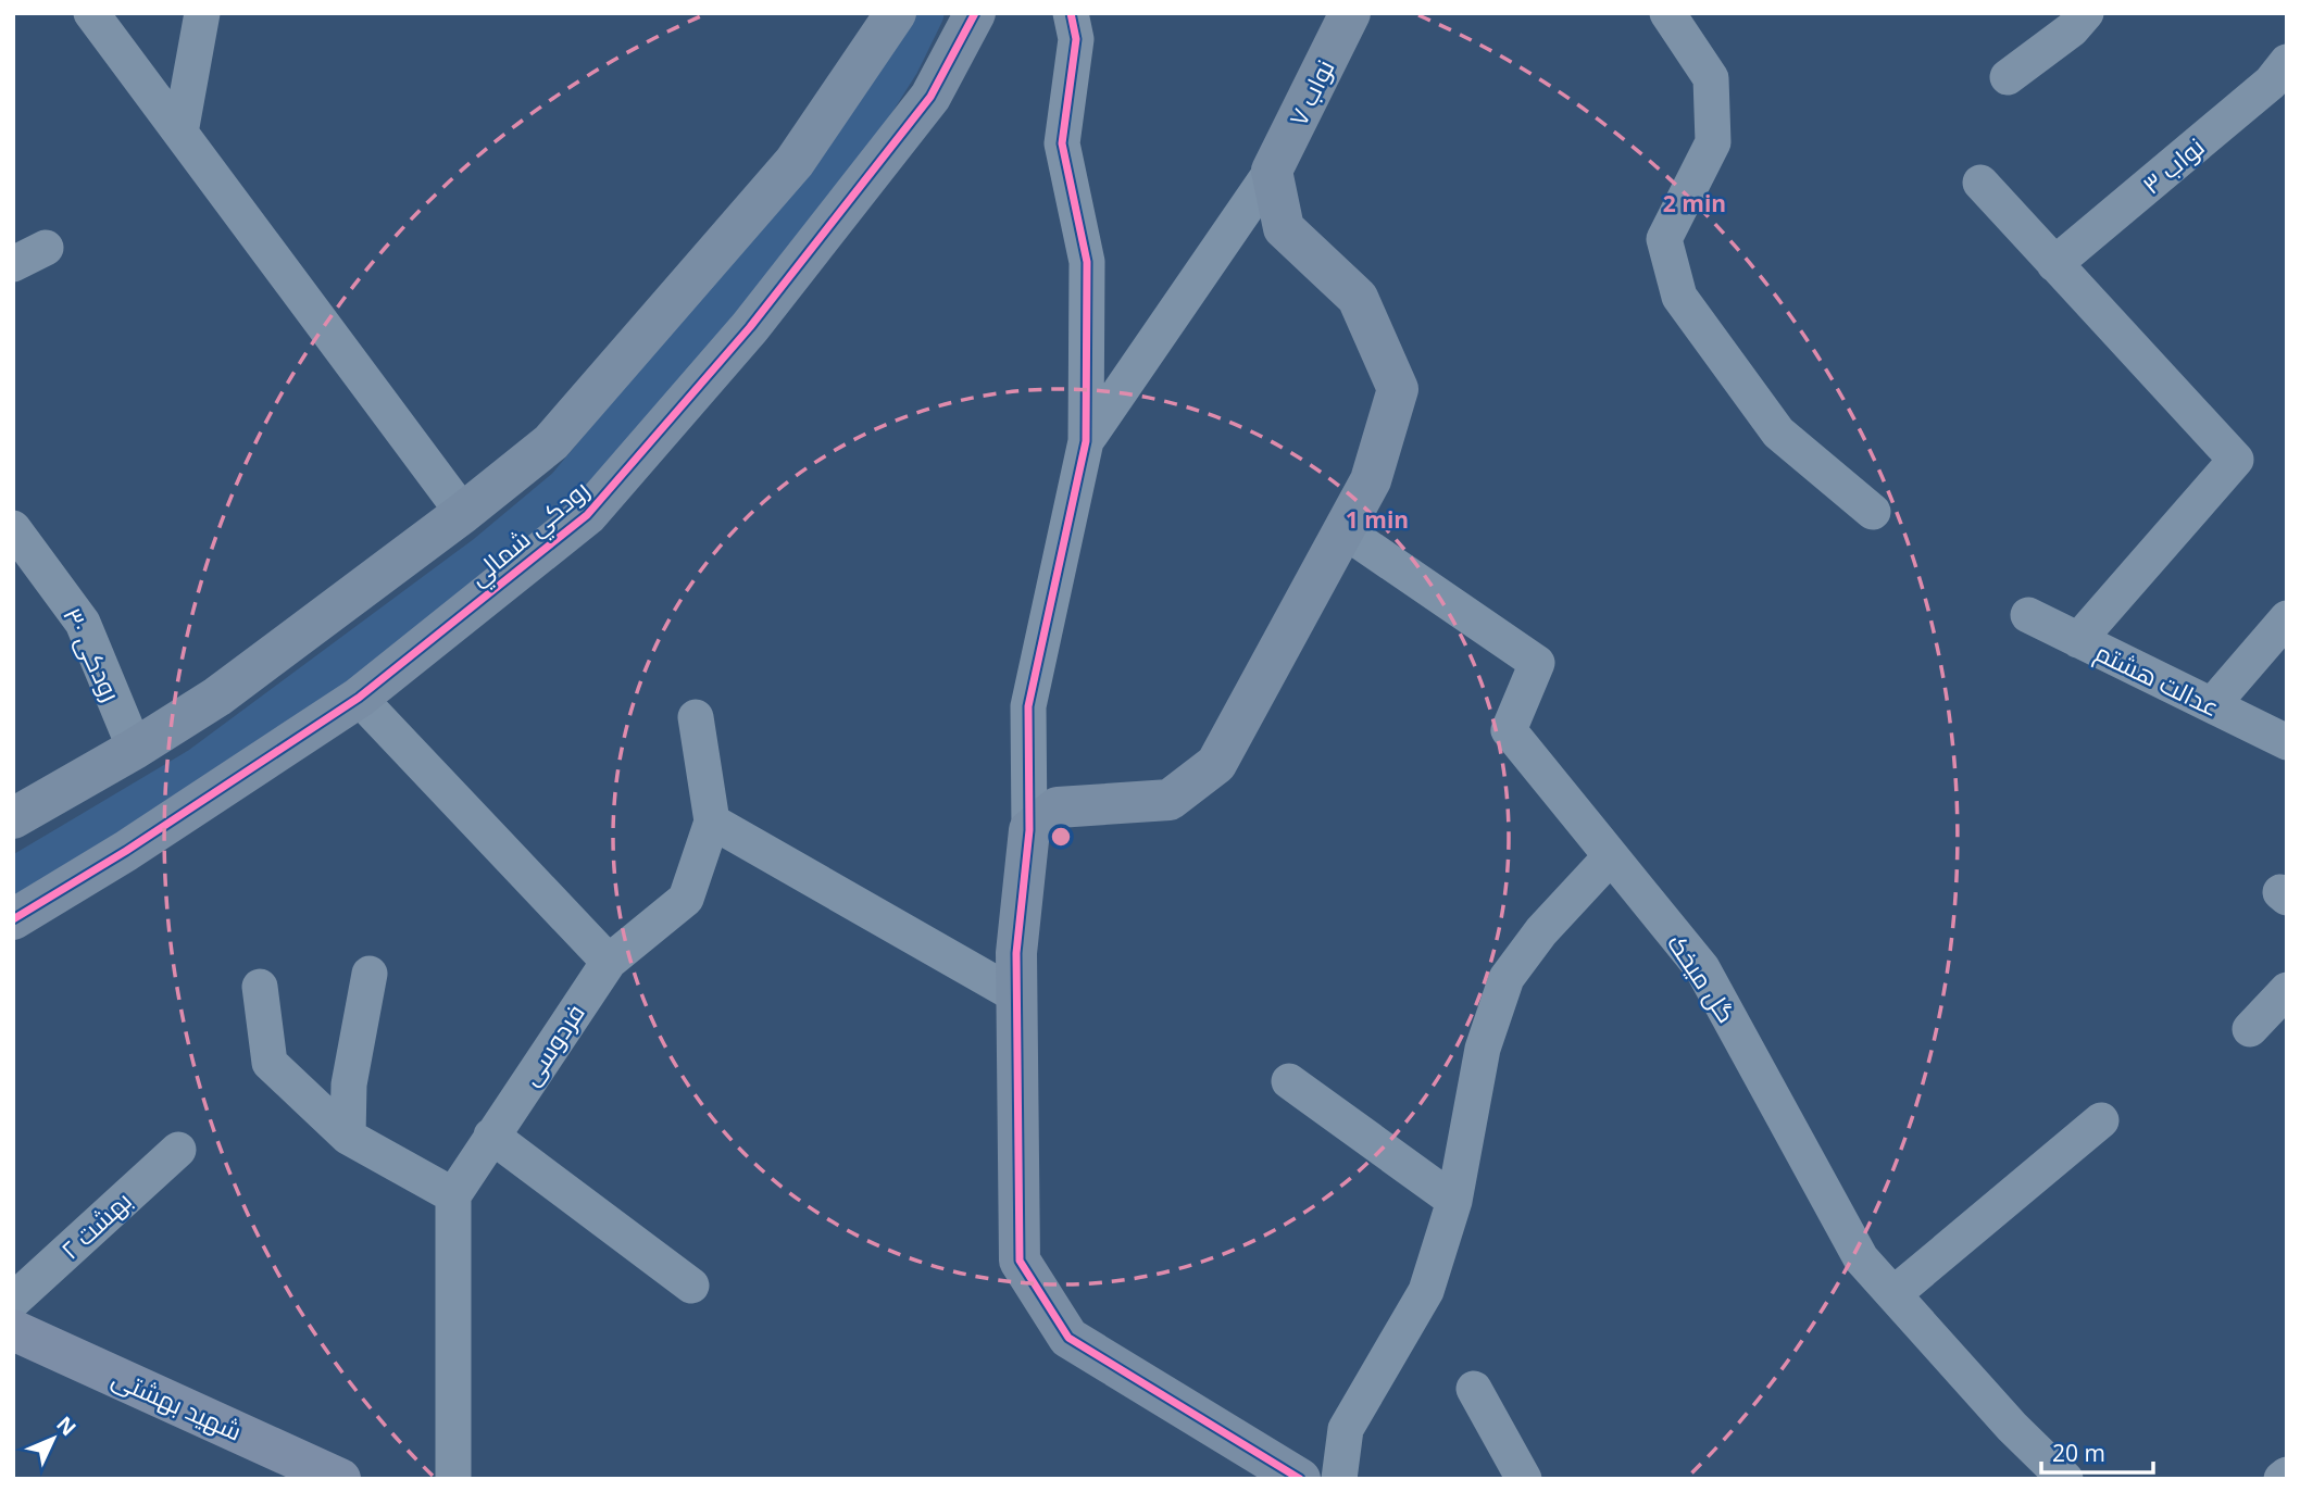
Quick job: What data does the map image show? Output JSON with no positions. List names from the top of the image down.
{
  "streets": {
    "main road": ["شهید بهشتی"],
    "street": [
      "نواب ۷",
      "نواب ۳",
      "رودکي شمالي",
      "رودکی ۳۰",
      "عدالت هشتم",
      "گل میخک",
      "فردوسی",
      "بهشت ۲"
    ]
  },
  "scale_bar": "20 m",
  "north": "top right",
  "rings": ["2 min", "1 min"]
}
